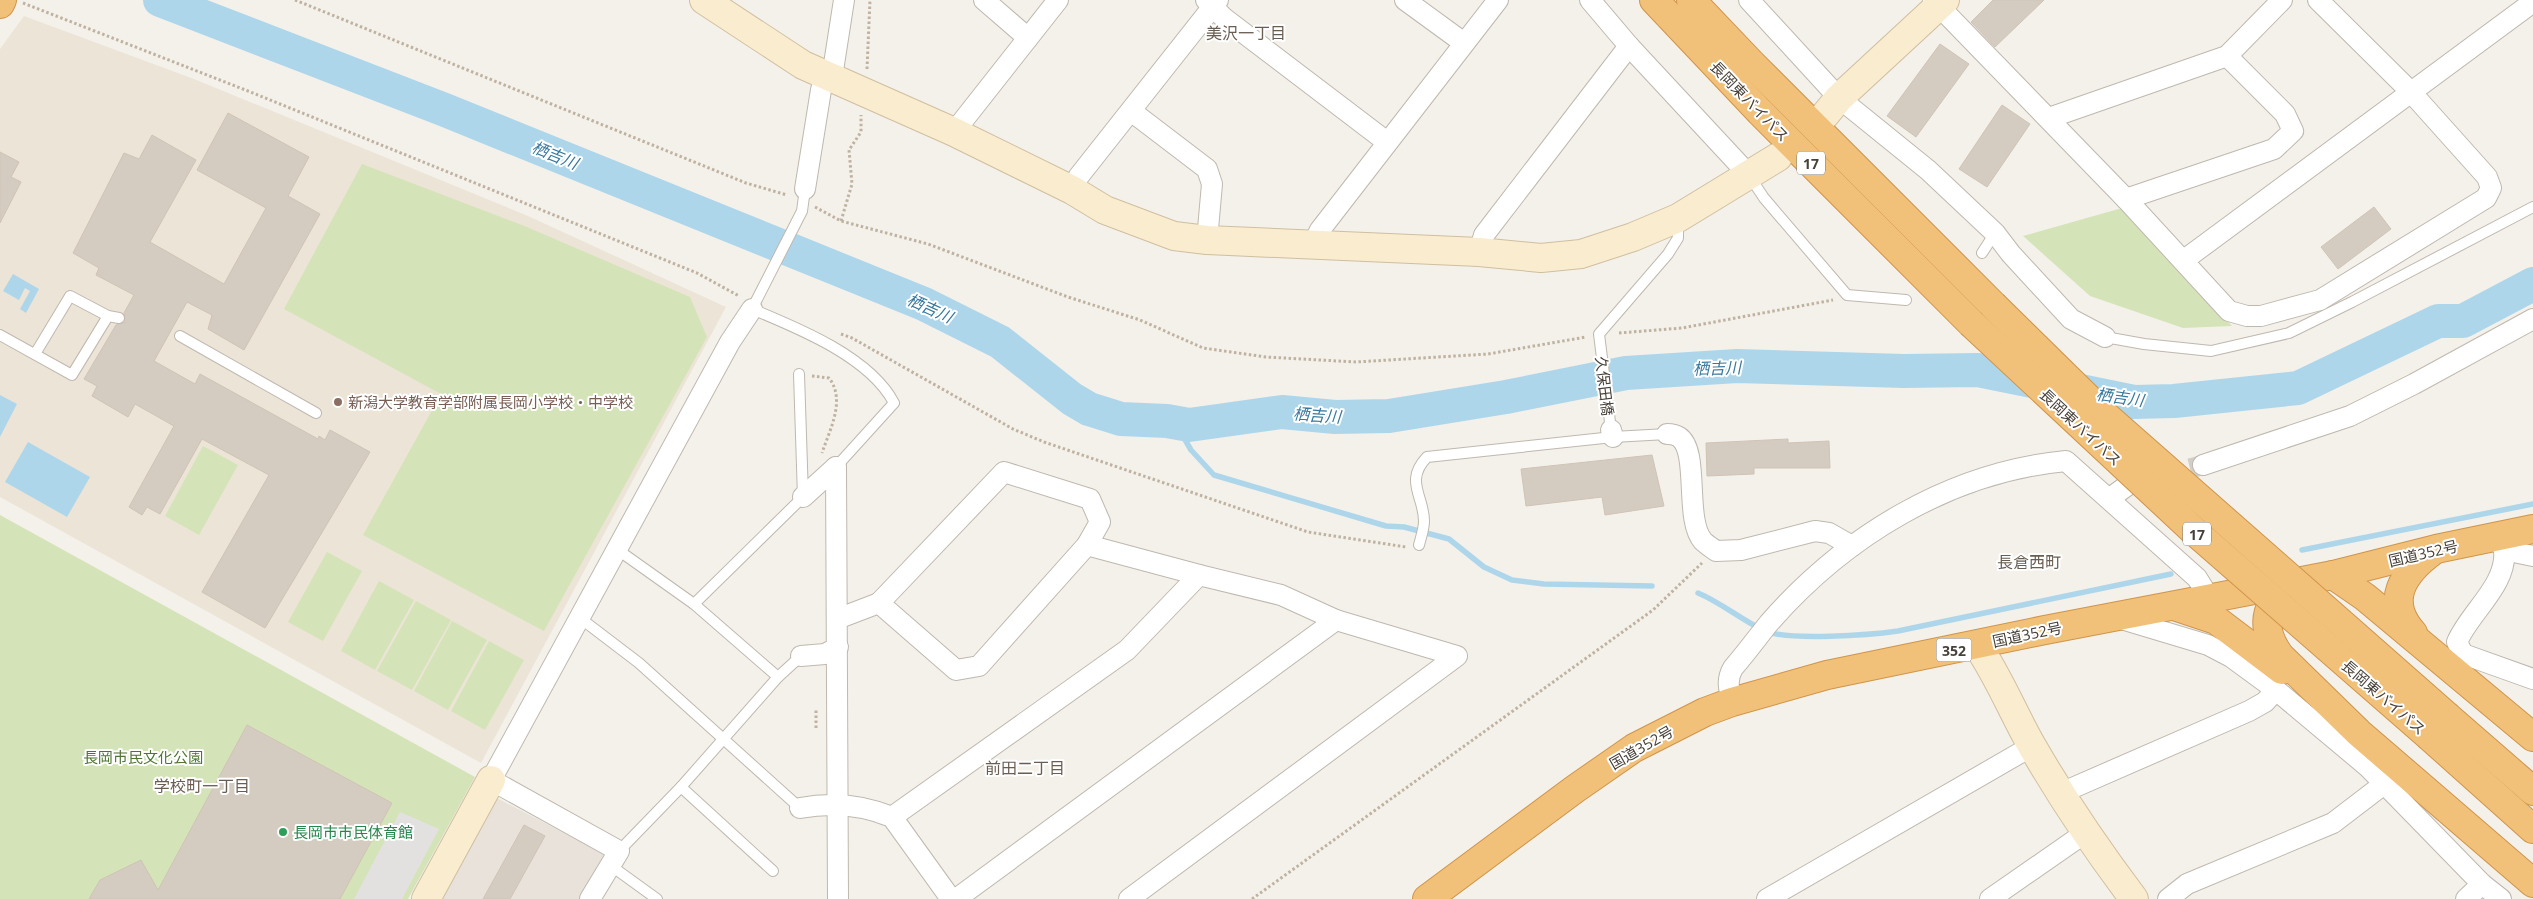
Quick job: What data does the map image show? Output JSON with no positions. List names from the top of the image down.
{
  "streets": {
    "highway": [
      "長岡東バイパス",
      "17",
      "国道352号",
      "352"
    ],
    "lane": ["久保田橋"]
  },
  "districts": [
    "美沢一丁目",
    "長倉西町",
    "前田二丁目",
    "学校町一丁目"
  ],
  "water": ["栖吉川"],
  "parks": ["長岡市民文化公園"],
  "places": ["新潟大学教育学部附属長岡小学校・中学校", "長岡市市民体育館"]
}
